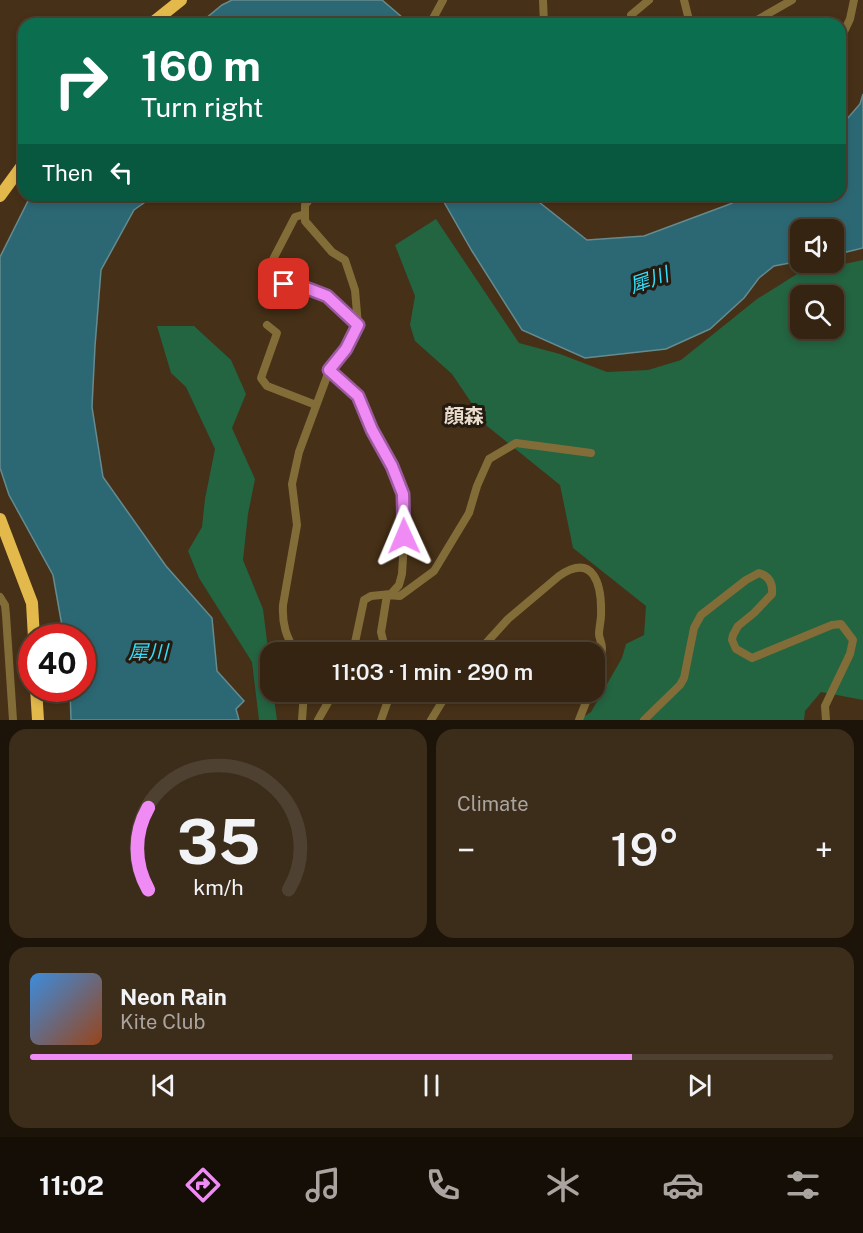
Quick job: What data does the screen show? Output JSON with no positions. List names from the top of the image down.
{
  "districts": ["顔森"],
  "water": ["犀川"],
  "page": {
    "turn": ["160 m", "Turn right"],
    "then": "Then",
    "limit": "40",
    "trip": "11:03 · 1 min · 290 m",
    "tile": "Climate",
    "heat": ["−", "19°", "+"],
    "song": ["Neon Rain", "Kite Club"],
    "tabs": "11:02",
    "gauge": ["35", "km/h"]
  }
}
